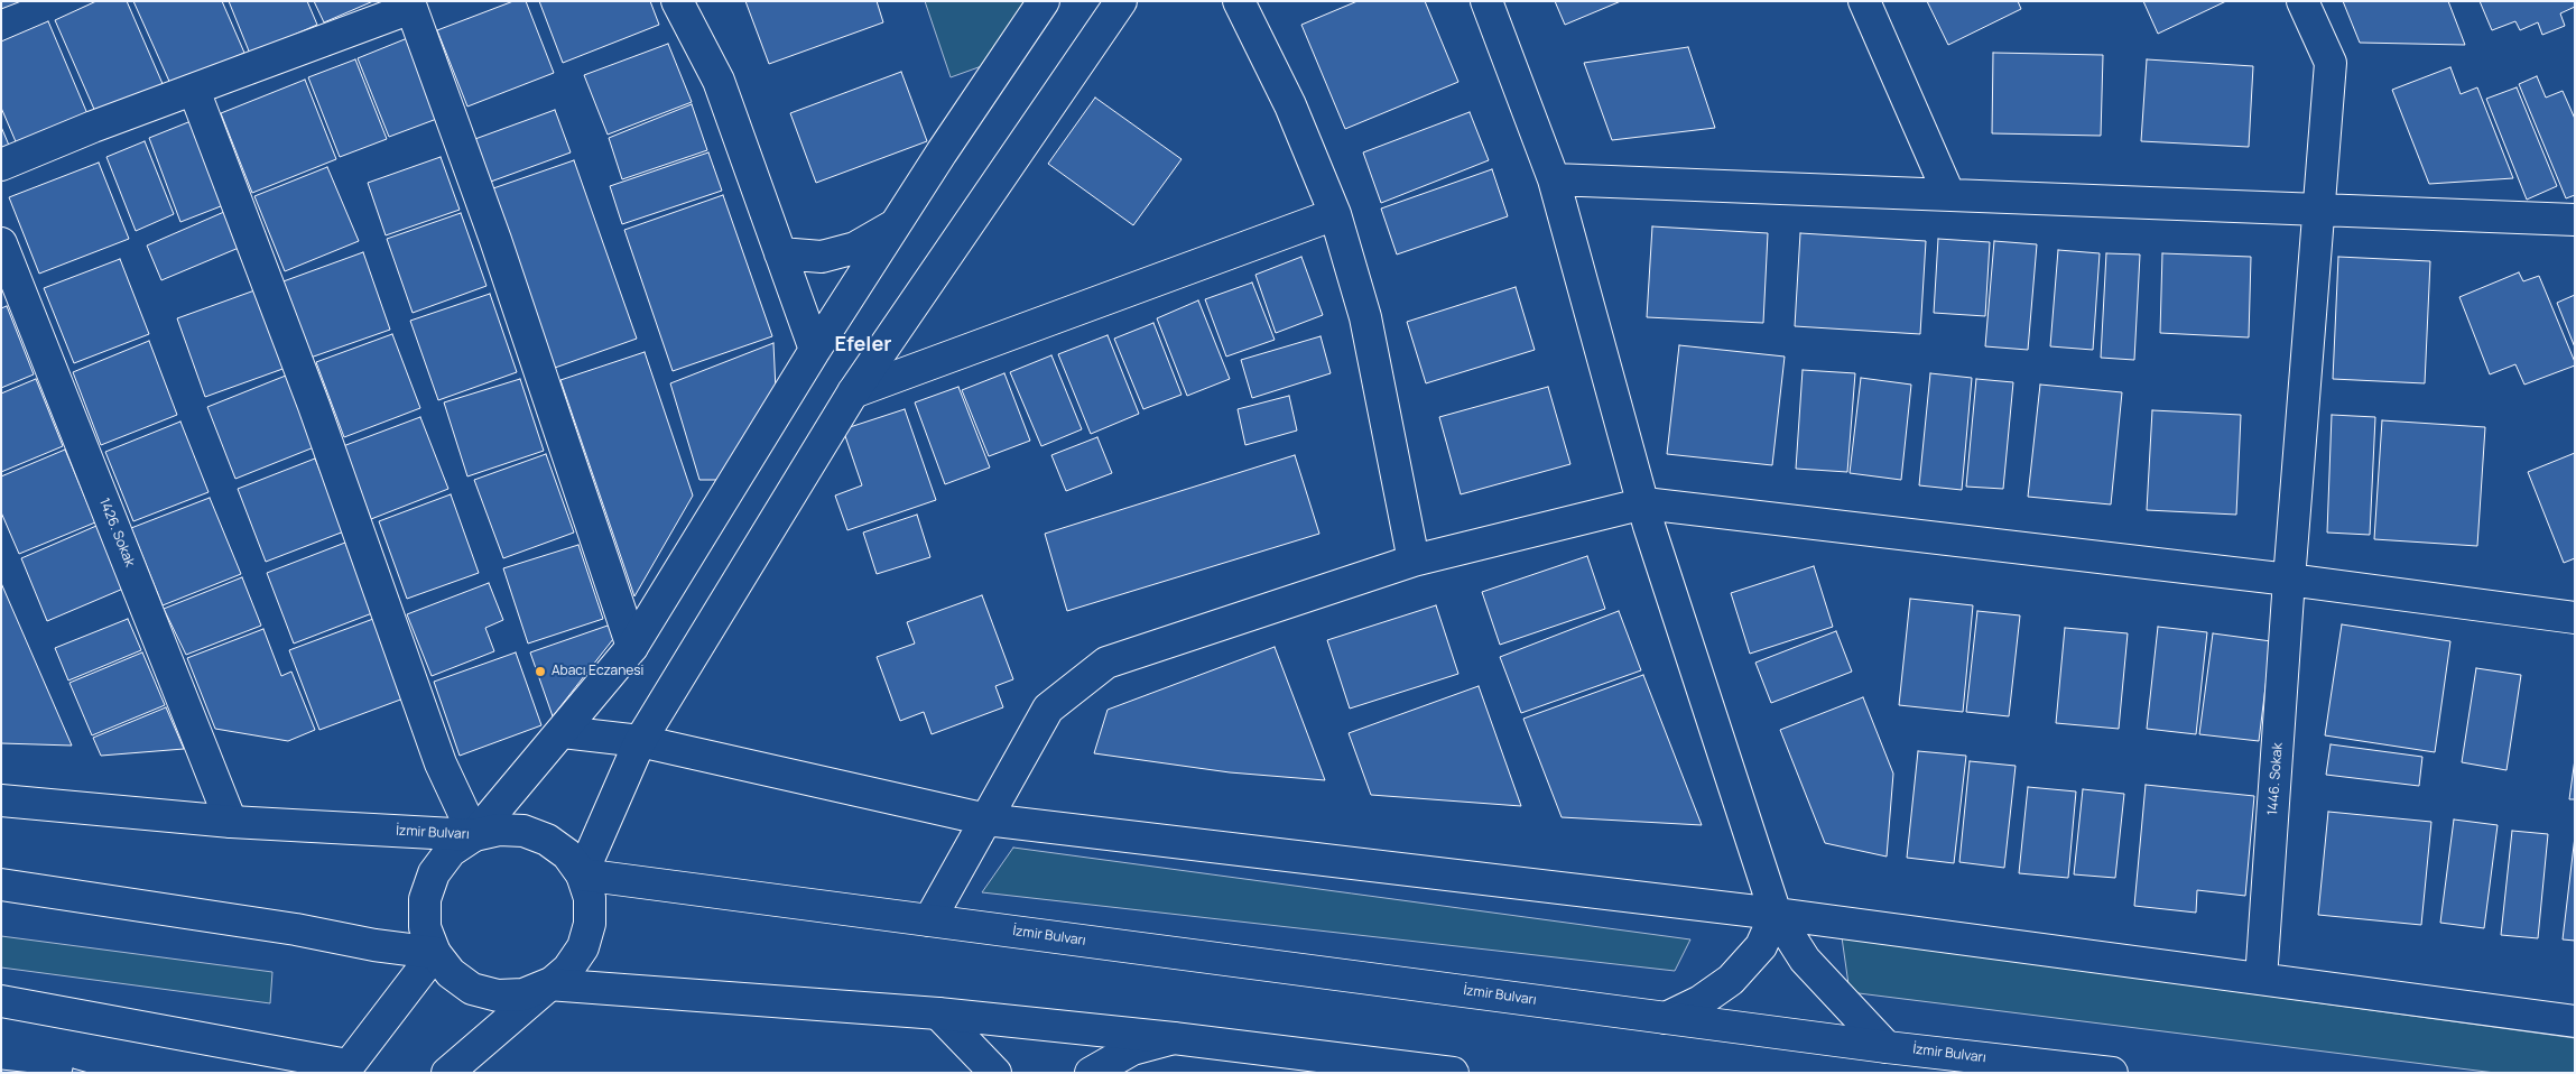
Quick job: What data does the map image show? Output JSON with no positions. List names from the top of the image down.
{
  "streets": {
    "main road": ["1426. Sokak", "1446. Sokak", "İzmir Bulvarı"]
  },
  "crossings": [
    ["1426. Sokak", "İzmir Bulvarı"]
  ],
  "districts": ["Efeler"],
  "places": ["Abacı Eczanesi"]
}
